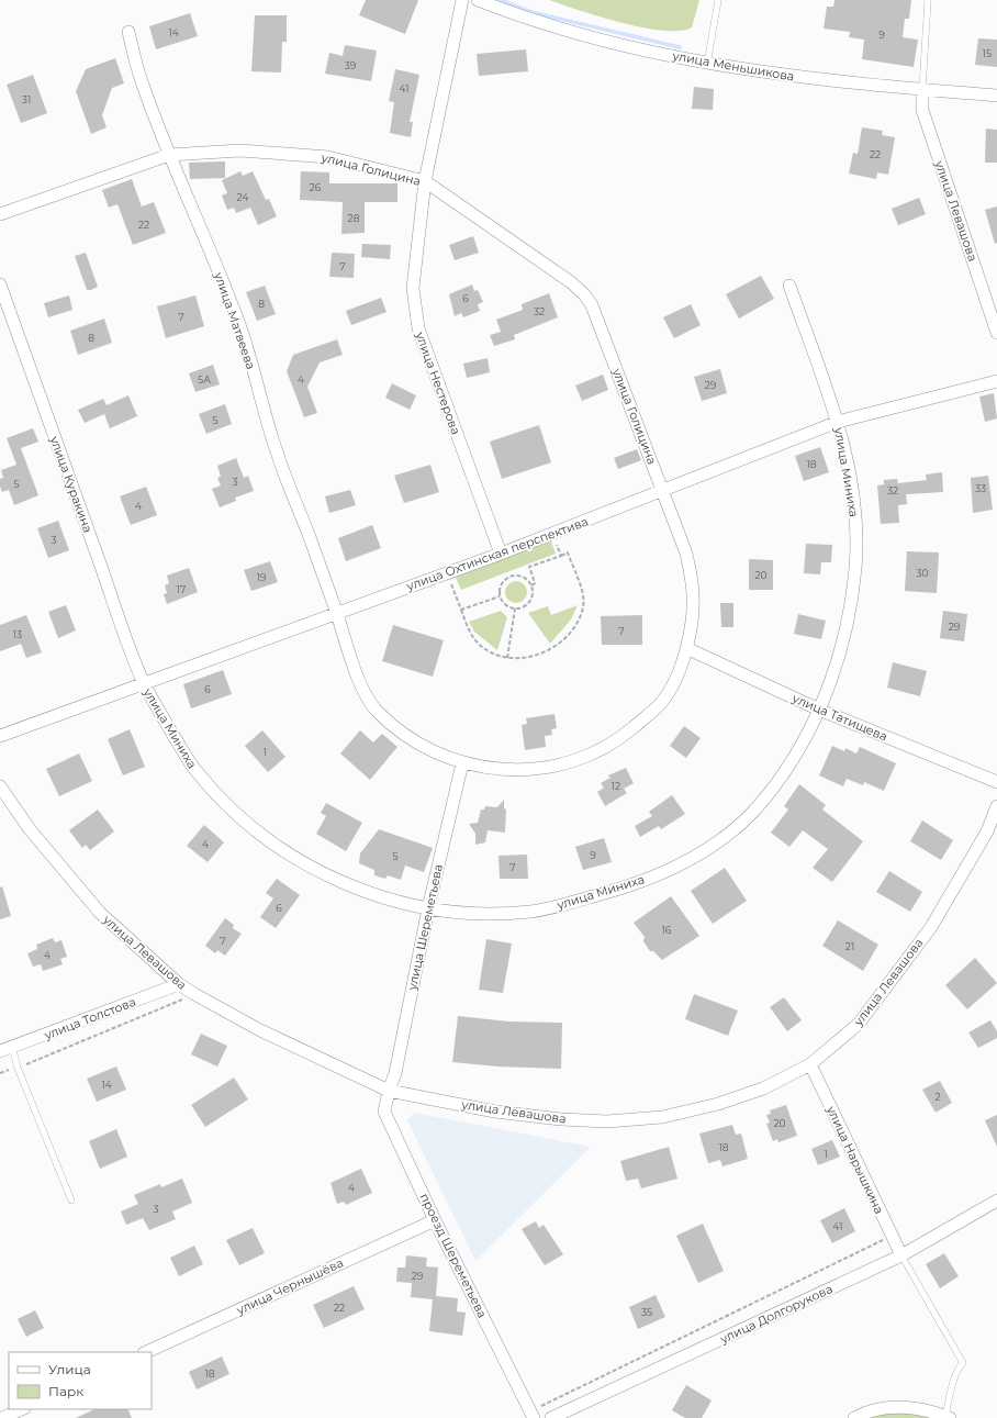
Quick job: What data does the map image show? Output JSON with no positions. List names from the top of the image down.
{
  "streets": {
    "street": [
      "улица Меньшикова",
      "улица Голицина",
      "улица Левашова",
      "улица Матвеева",
      "улица Нестерова",
      "улица Миниха",
      "улица Куракина",
      "улица Охтинская перспектива",
      "улица Татищева",
      "улица Шереметьева",
      "улица Толстова",
      "улица Нарышкина",
      "проезд Шереметьева",
      "улица Чернышёва",
      "улица Долгорукова"
    ]
  },
  "crossings": [
    ["улица Меньшикова", "улица Левашова"],
    ["улица Голицина", "улица Матвеева"],
    ["улица Голицина", "улица Нестерова"],
    ["улица Голицина", "улица Охтинская перспектива"],
    ["улица Голицина", "улица Татищева"],
    ["улица Голицина", "улица Шереметьева"],
    ["улица Левашова", "улица Шереметьева"],
    ["улица Левашова", "улица Толстова"],
    ["улица Левашова", "улица Нарышкина"],
    ["улица Левашова", "проезд Шереметьева"],
    ["улица Матвеева", "улица Охтинская перспектива"],
    ["улица Матвеева", "улица Шереметьева"],
    ["улица Нестерова", "улица Охтинская перспектива"],
    ["улица Миниха", "улица Куракина"],
    ["улица Миниха", "улица Охтинская перспектива"],
    ["улица Миниха", "улица Татищева"],
    ["улица Миниха", "улица Шереметьева"],
    ["улица Куракина", "улица Охтинская перспектива"],
    ["улица Шереметьева", "проезд Шереметьева"],
    ["улица Нарышкина", "улица Долгорукова"],
    ["проезд Шереметьева", "улица Чернышёва"]
  ],
  "house_numbers": [
    "14",
    "9",
    "15",
    "39",
    "41",
    "31",
    "22",
    "26",
    "24",
    "28",
    "22",
    "7",
    "6",
    "8",
    "32",
    "7",
    "8",
    "5А",
    "4",
    "29",
    "5",
    "18",
    "3",
    "5",
    "33",
    "32",
    "4",
    "3",
    "30",
    "20",
    "19",
    "17",
    "29",
    "7",
    "13",
    "6",
    "1",
    "12",
    "4",
    "9",
    "5",
    "7",
    "6",
    "16",
    "7",
    "21",
    "4",
    "14",
    "2",
    "20",
    "18",
    "1",
    "4",
    "3",
    "41",
    "29",
    "22",
    "35",
    "18"
  ],
  "legend": ["Улица", "Парк"]
}
